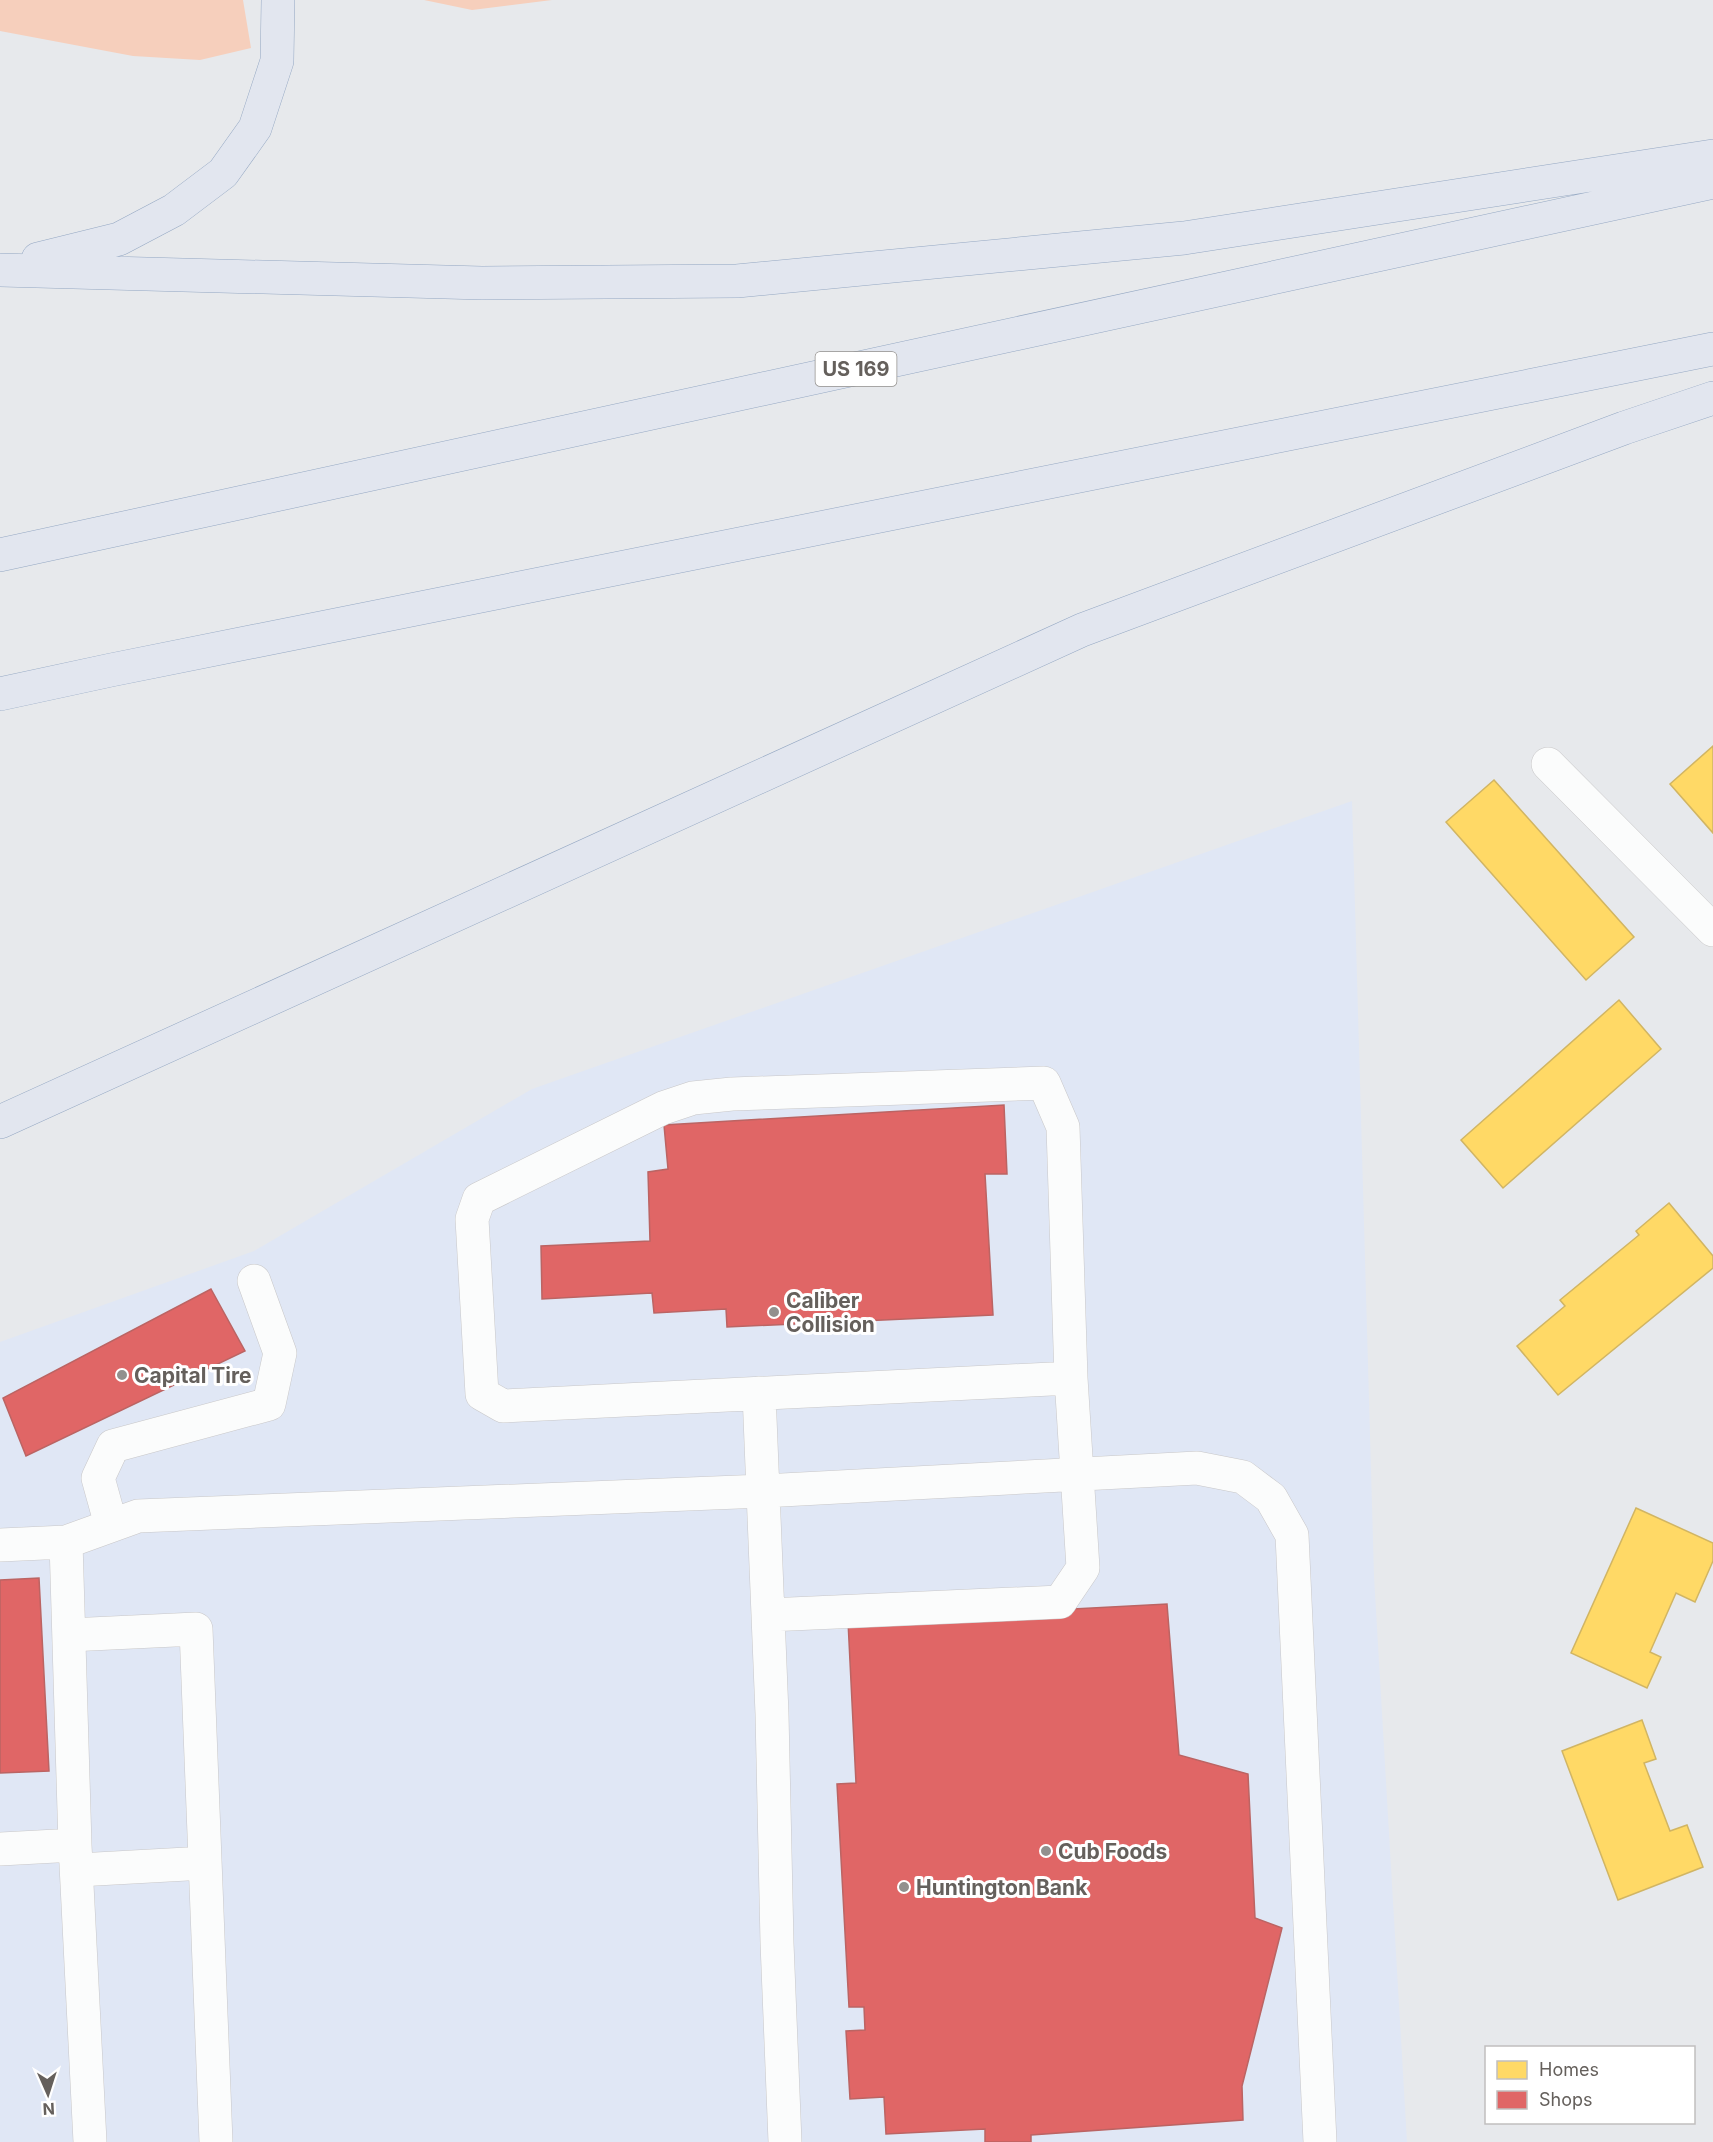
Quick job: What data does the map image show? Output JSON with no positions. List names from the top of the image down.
{
  "streets": {
    "highway": ["US 169"]
  },
  "places": [
    "Caliber Collision",
    "Capital Tire",
    "Cub Foods",
    "Huntington Bank"
  ],
  "legend": ["Homes", "Shops"],
  "north": "bottom"
}
